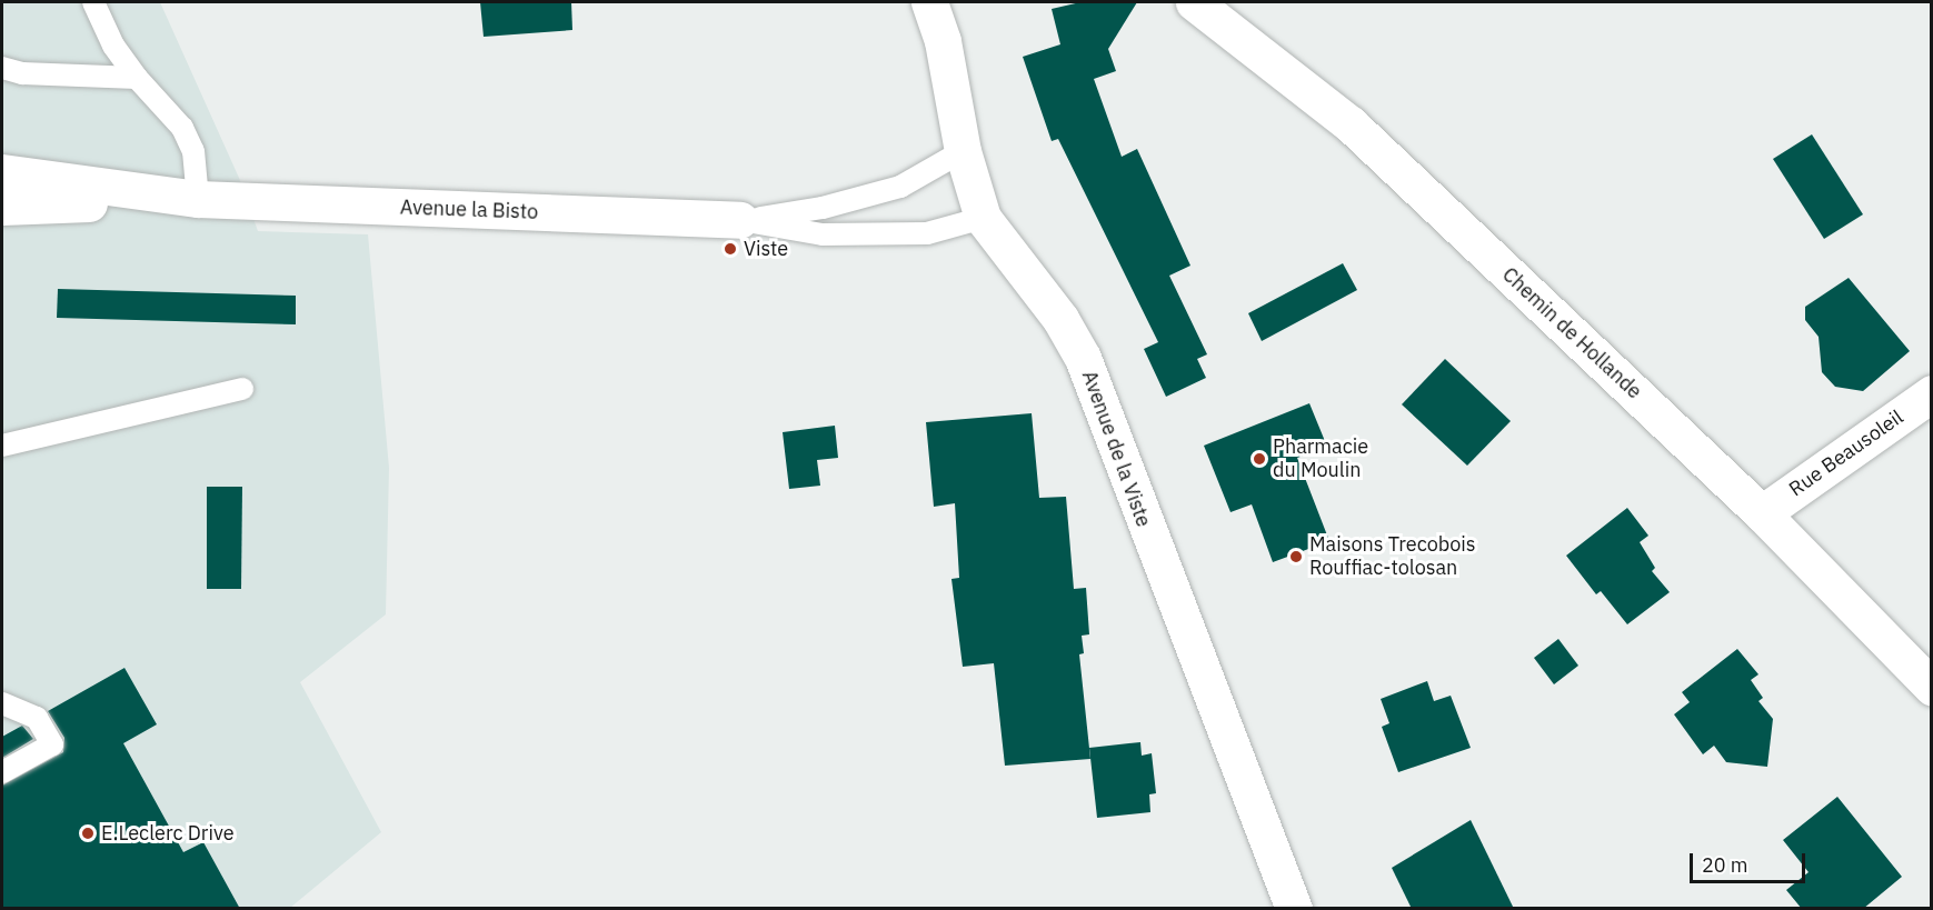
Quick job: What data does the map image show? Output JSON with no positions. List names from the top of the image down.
{
  "streets": {
    "street": [
      "Avenue la Bisto",
      "Chemin de Hollande",
      "Avenue de la Viste",
      "Rue Beausoleil"
    ]
  },
  "crossings": [
    ["Chemin de Hollande", "Rue Beausoleil"]
  ],
  "places": [
    "Viste",
    "Pharmacie du Moulin",
    "Maisons Trecobois Rouffiac-tolosan",
    "E.Leclerc Drive"
  ],
  "scale_bar": "20 m"
}
